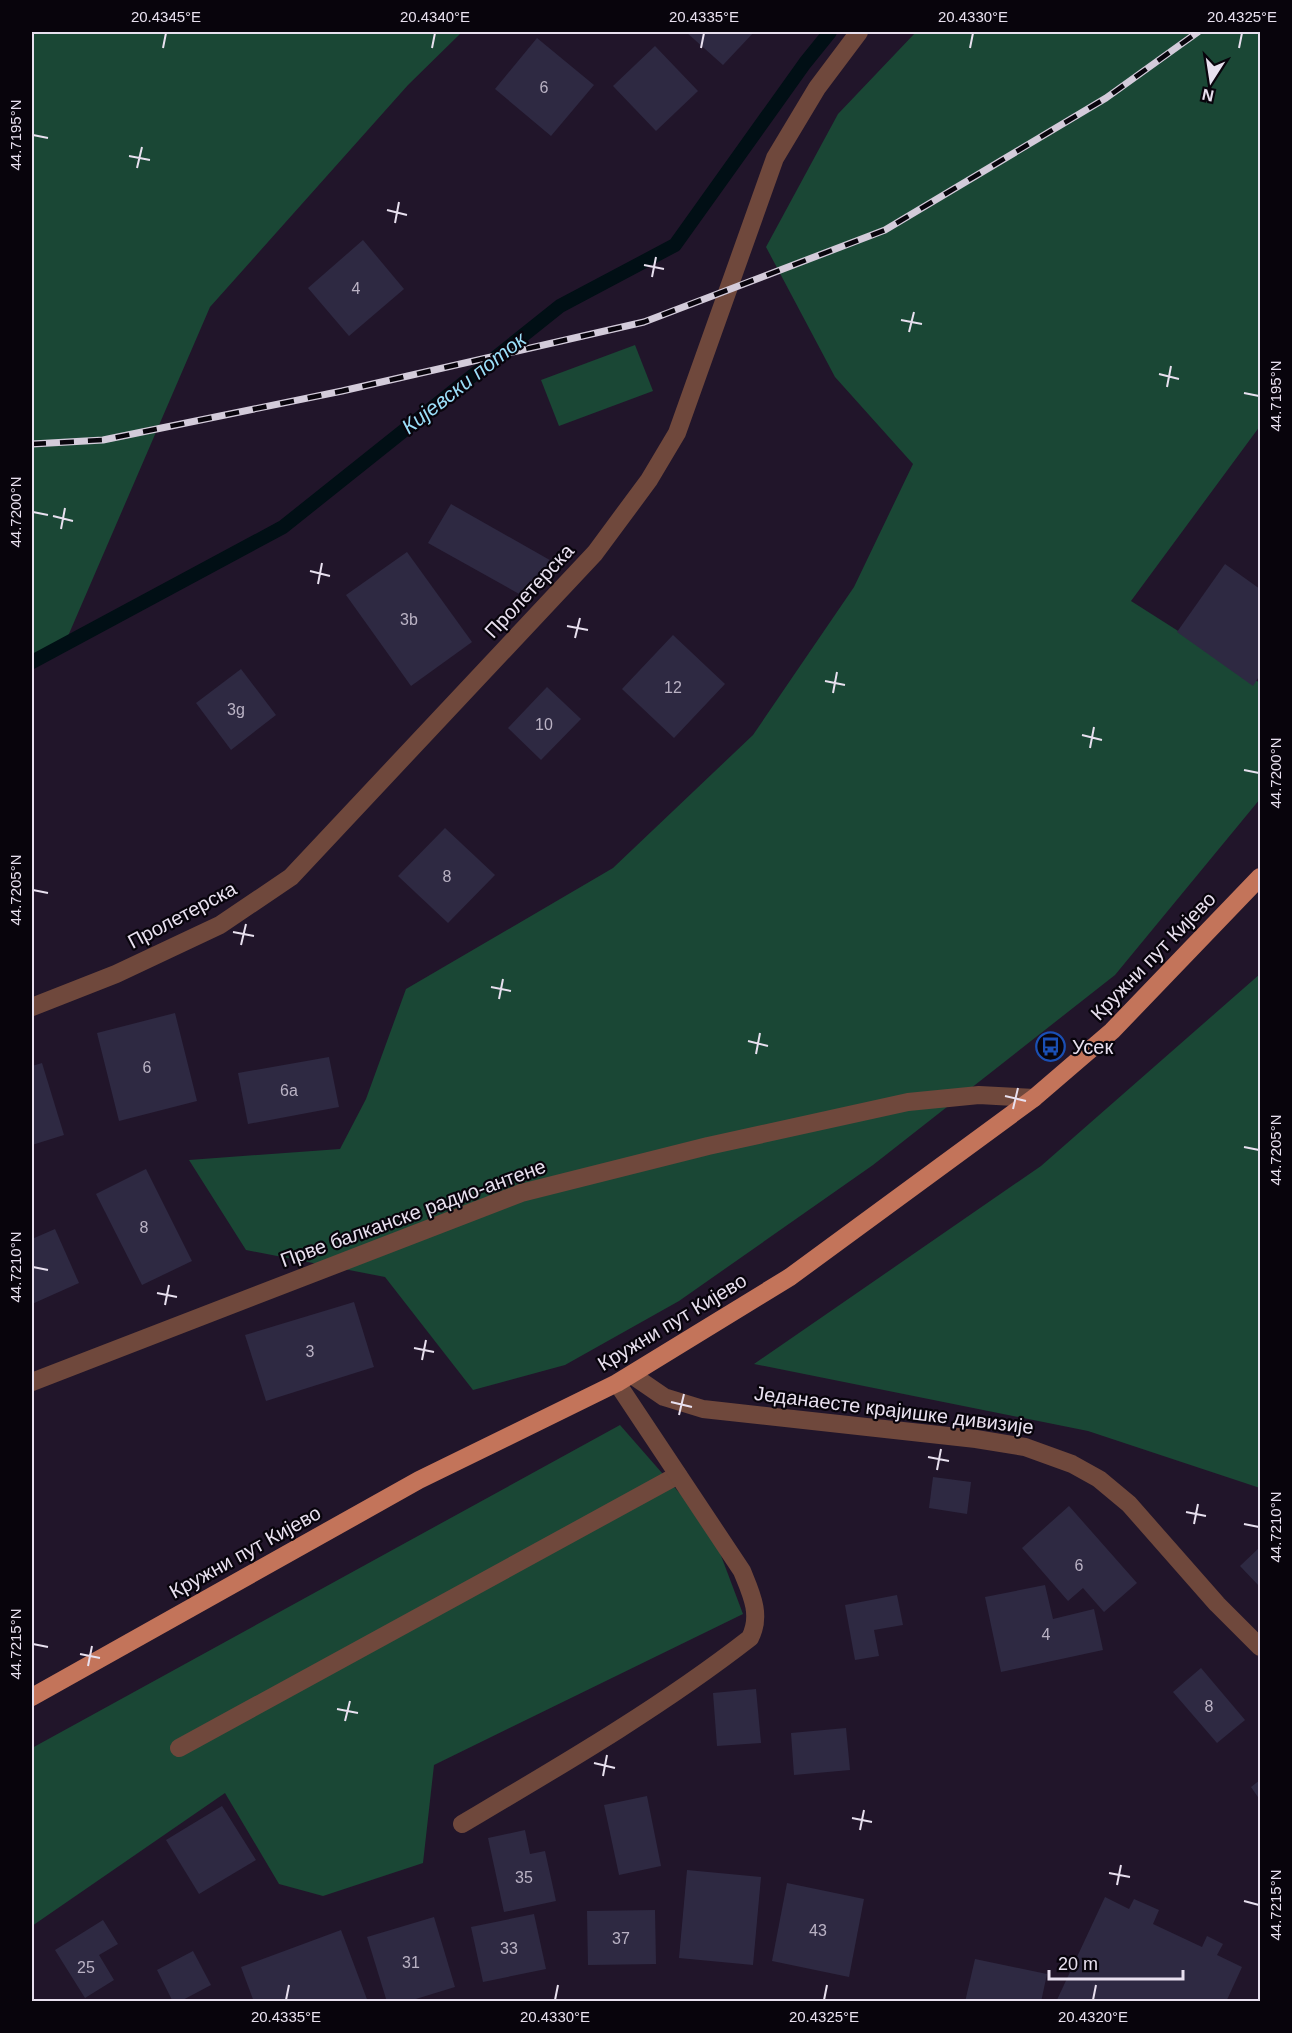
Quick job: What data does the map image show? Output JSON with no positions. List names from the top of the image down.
{
  "streets": {
    "main road": ["Кружни пут Кијево"],
    "street": ["Пролетерска", "Прве балканске радио-антене", "Једанаесте крајишке дивизије"]
  },
  "crossings": [
    ["Кружни пут Кијево", "Прве балканске радио-антене"],
    ["Кружни пут Кијево", "Једанаесте крајишке дивизије"]
  ],
  "water": ["Кијевски поток"],
  "places": {
    "bus stop": ["Усек"]
  },
  "house_numbers": [
    "6",
    "4",
    "3b",
    "12",
    "3g",
    "10",
    "8",
    "6",
    "6a",
    "8",
    "3",
    "6",
    "4",
    "8",
    "35",
    "43",
    "37",
    "33",
    "31",
    "25"
  ],
  "scale_bar": "20 m",
  "north": "bottom",
  "coordinates": [
    "20.4345°E",
    "20.4340°E",
    "20.4335°E",
    "20.4330°E",
    "20.4325°E",
    "44.7195°N",
    "44.7200°N",
    "44.7205°N",
    "44.7210°N",
    "44.7215°N",
    "20.4320°E"
  ]
}
